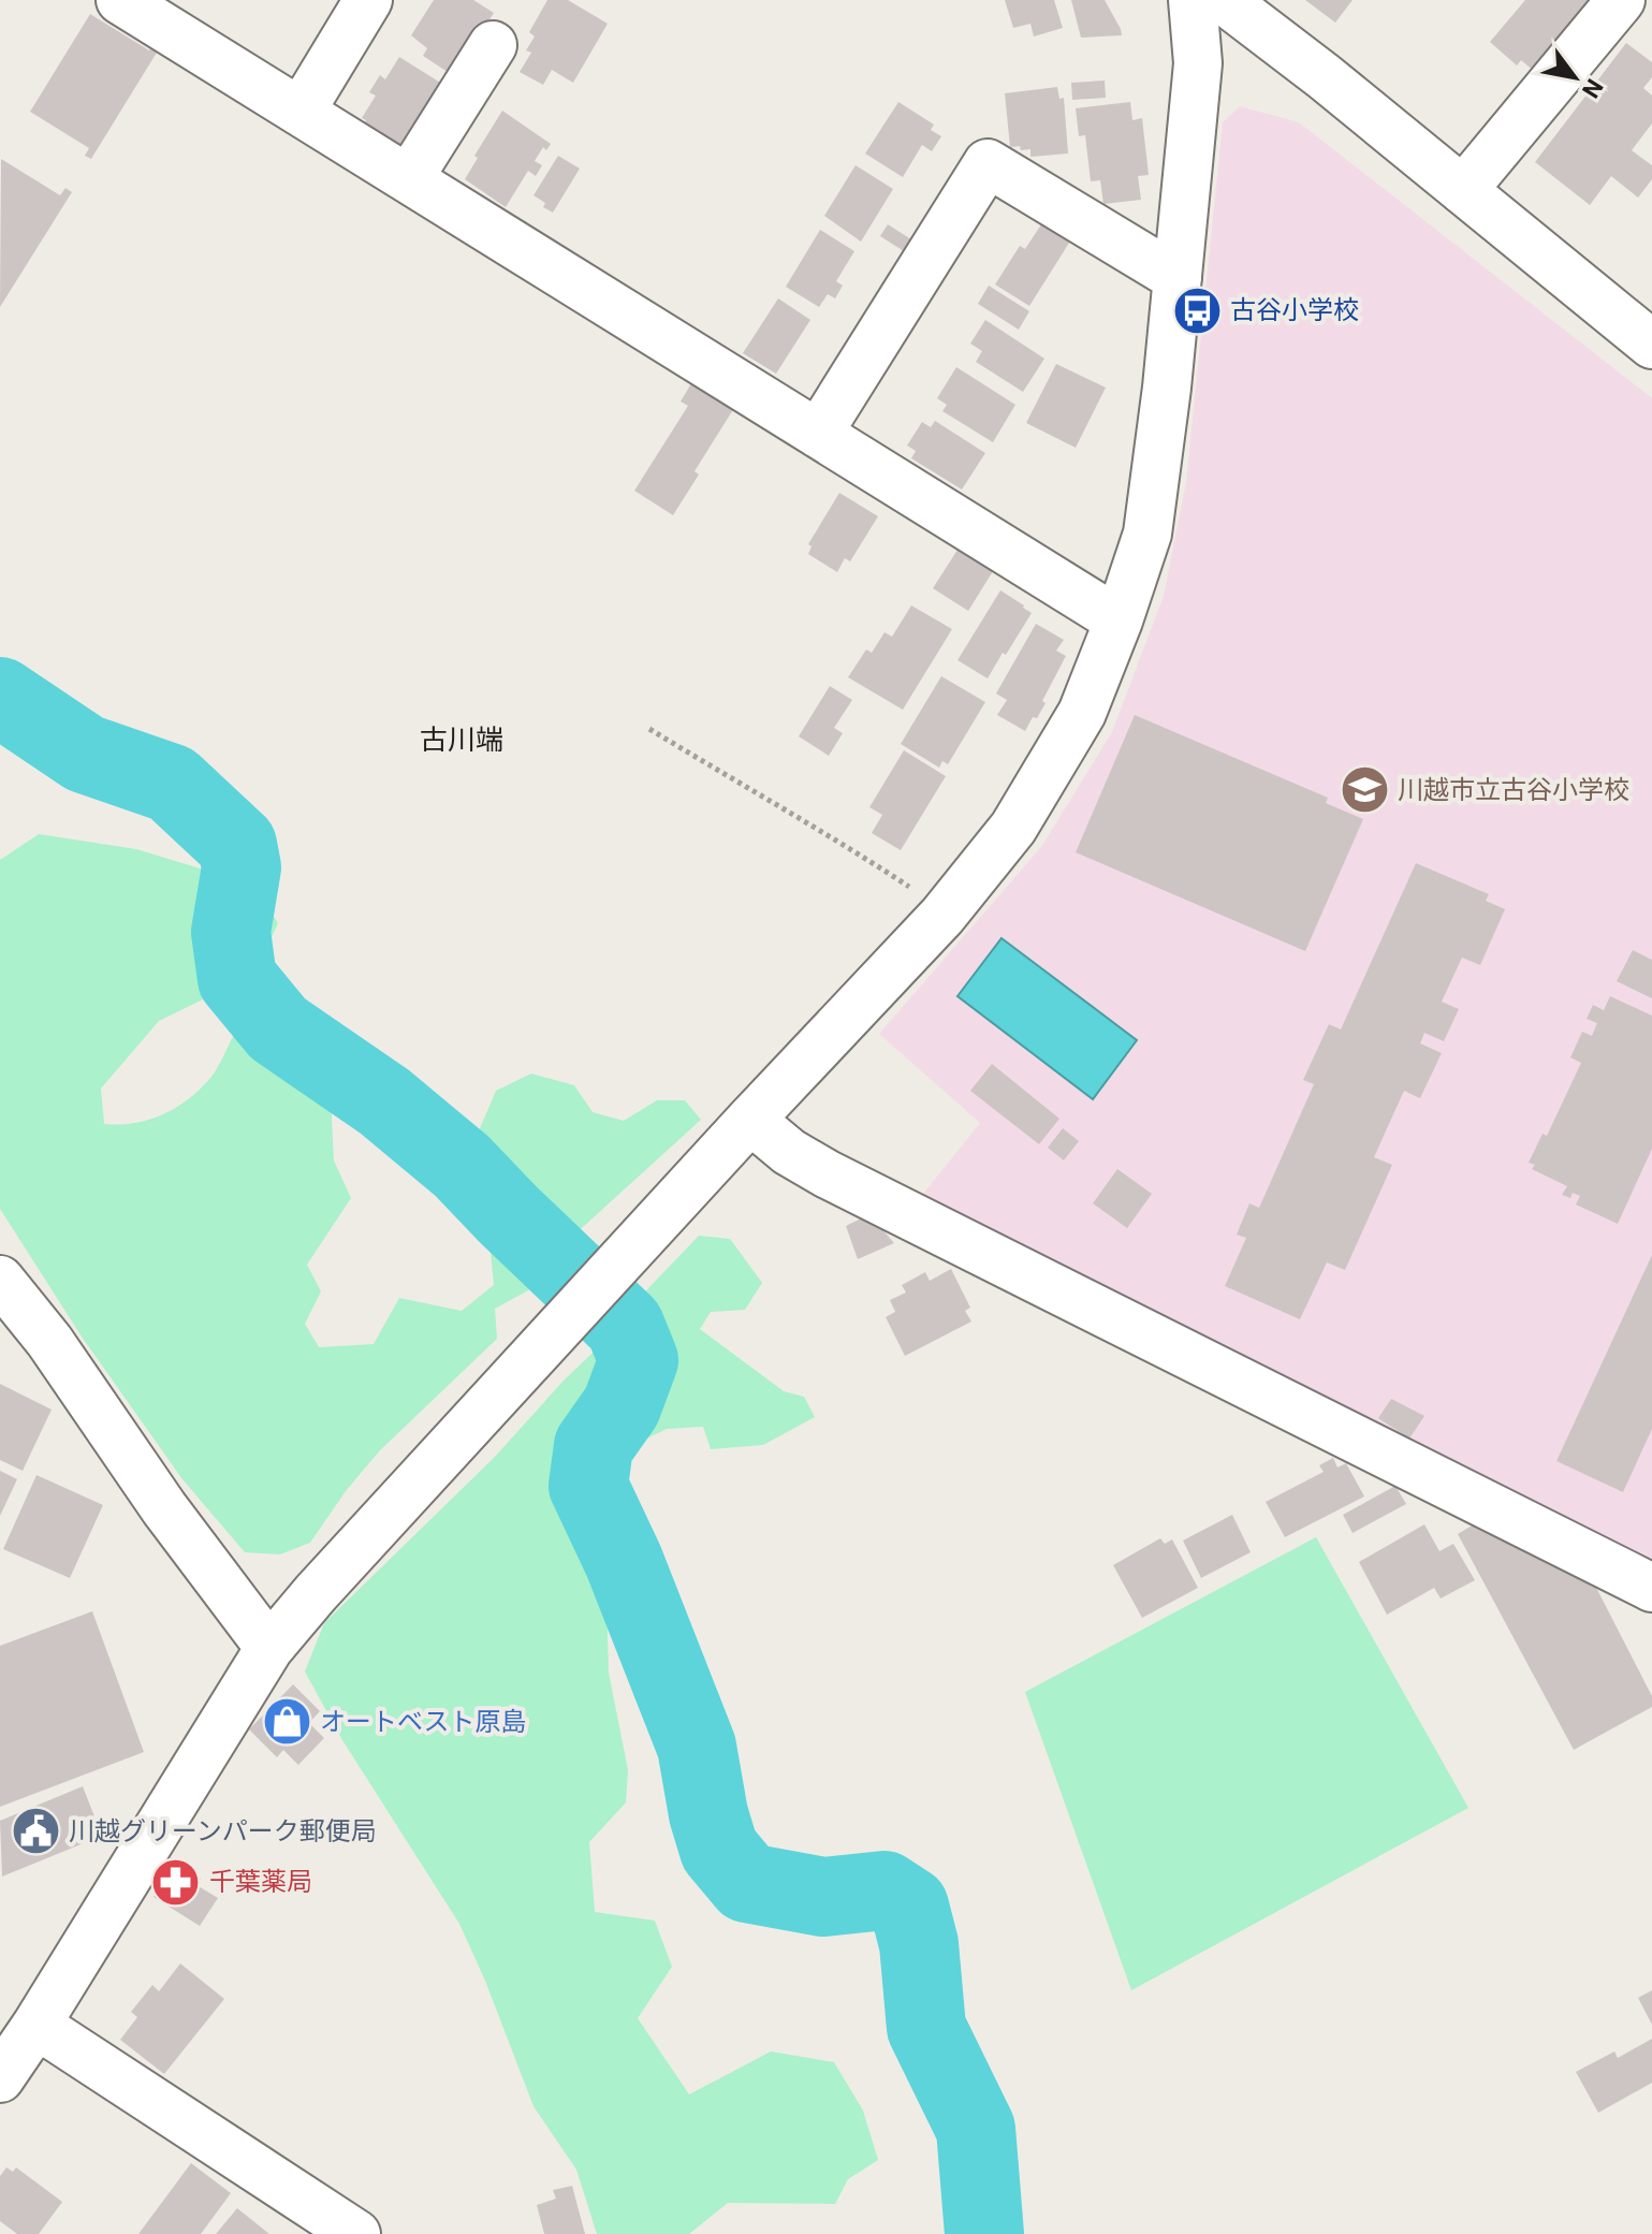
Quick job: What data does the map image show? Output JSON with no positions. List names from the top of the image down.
{
  "districts": ["古川端"],
  "places": {
    "bus stop": ["古谷小学校"],
    "school or university": ["川越市立古谷小学校"],
    "shop": ["オートベスト原島"],
    "public building": ["川越グリーンパーク郵便局"],
    "pharmacy": ["千葉薬局"]
  },
  "north": "bottom right"
}
